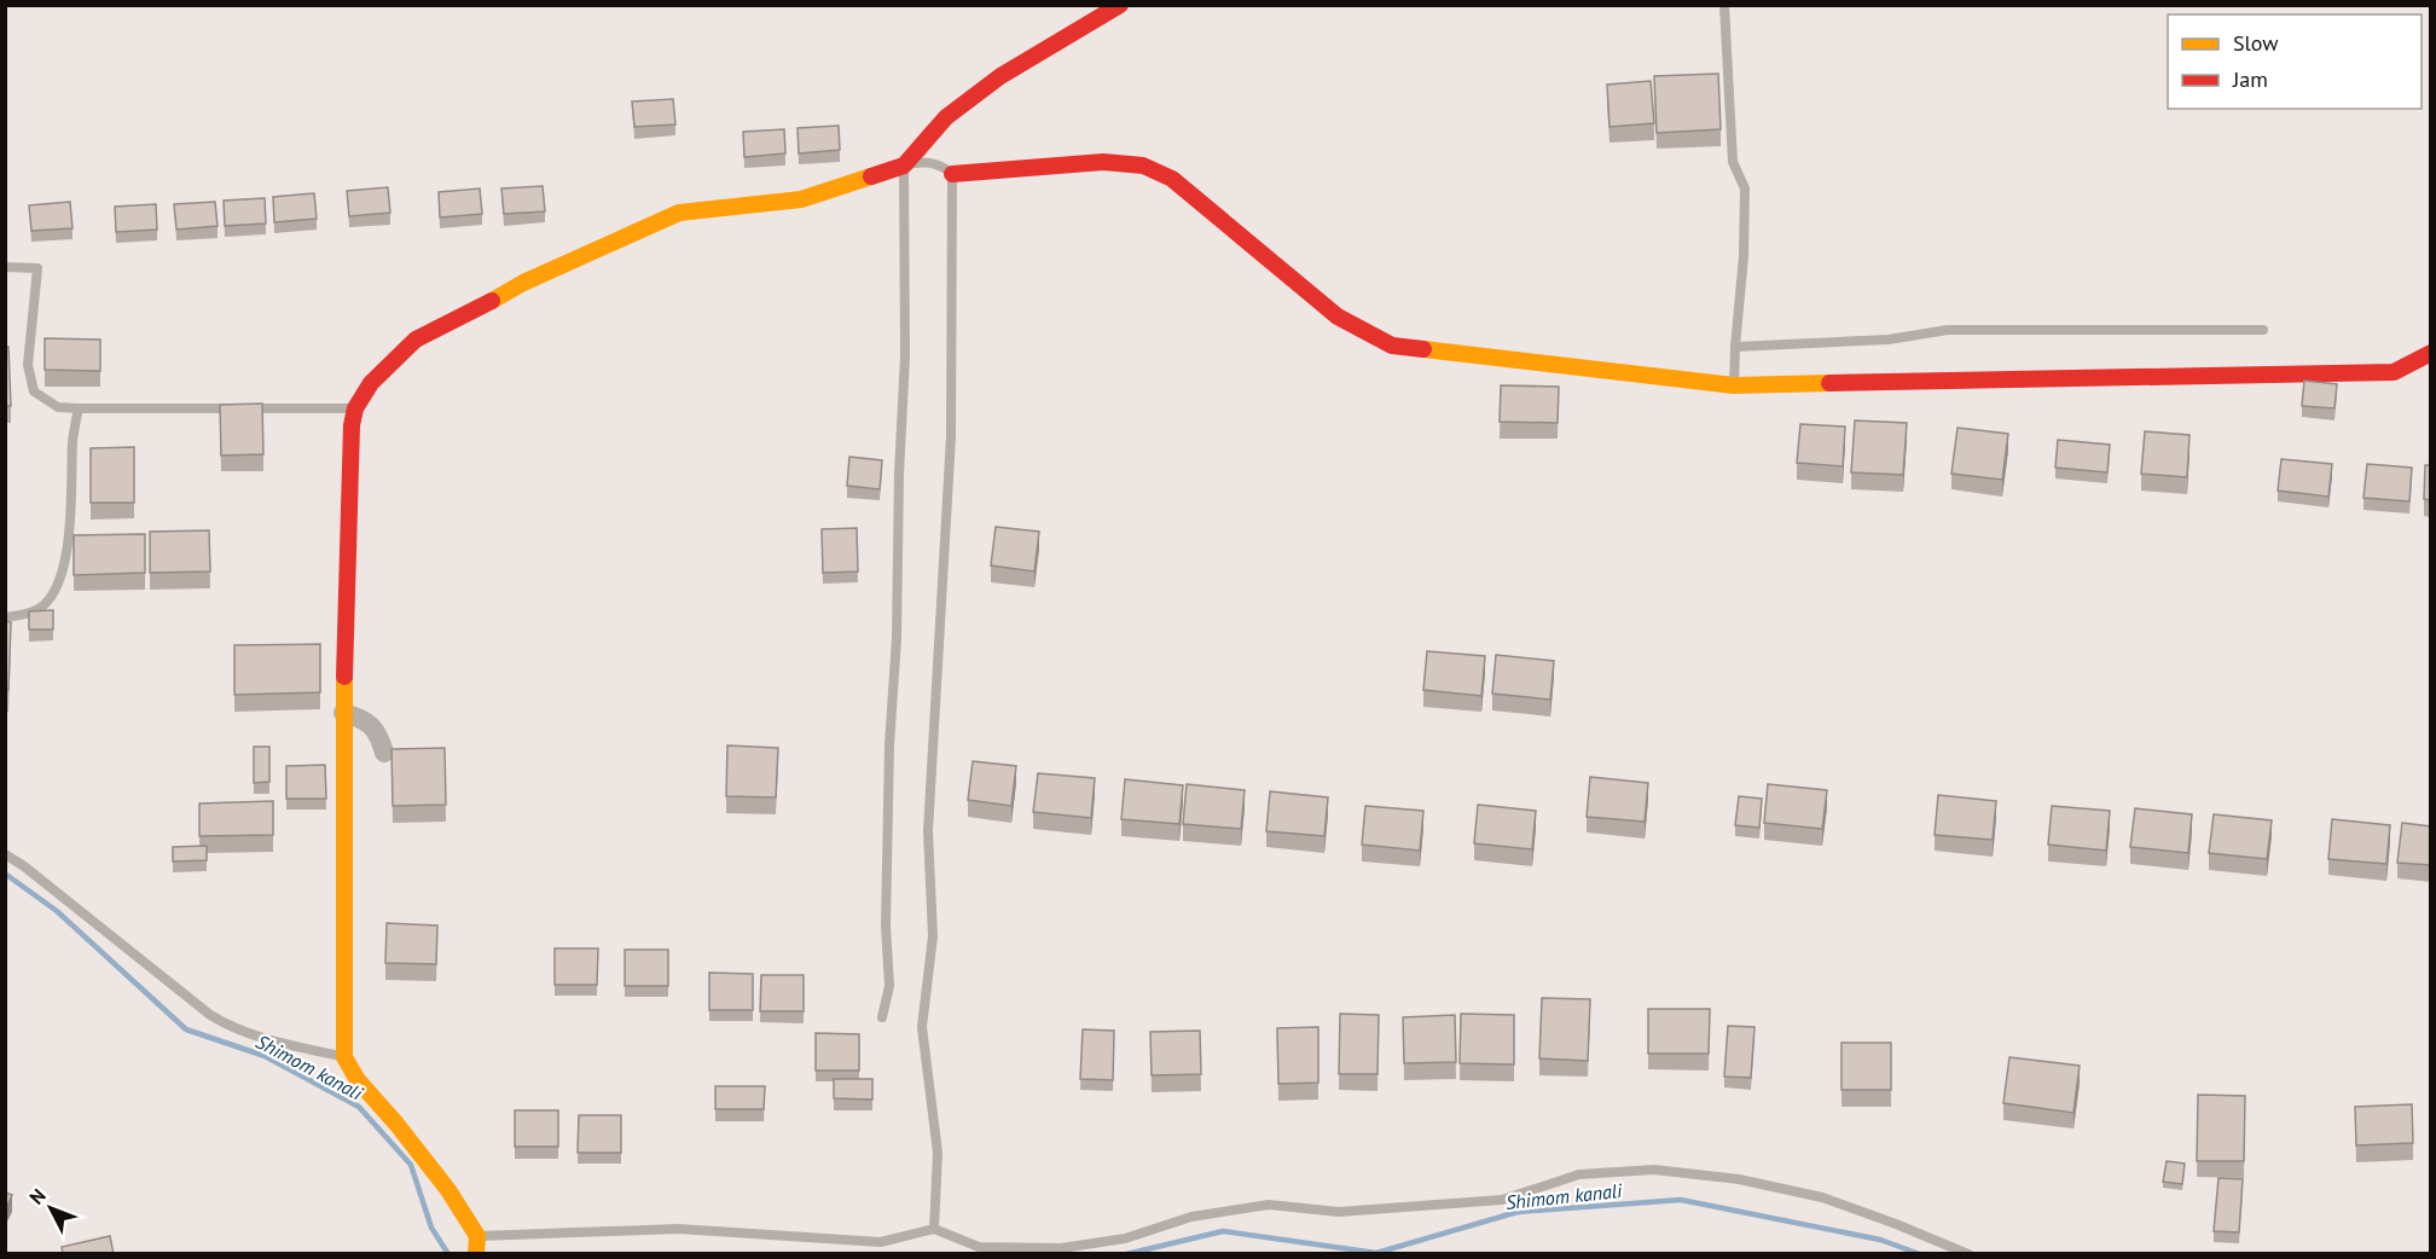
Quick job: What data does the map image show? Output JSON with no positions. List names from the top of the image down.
{
  "water": ["Shimom kanali"],
  "legend": ["Slow", "Jam"],
  "north": "top left"
}
